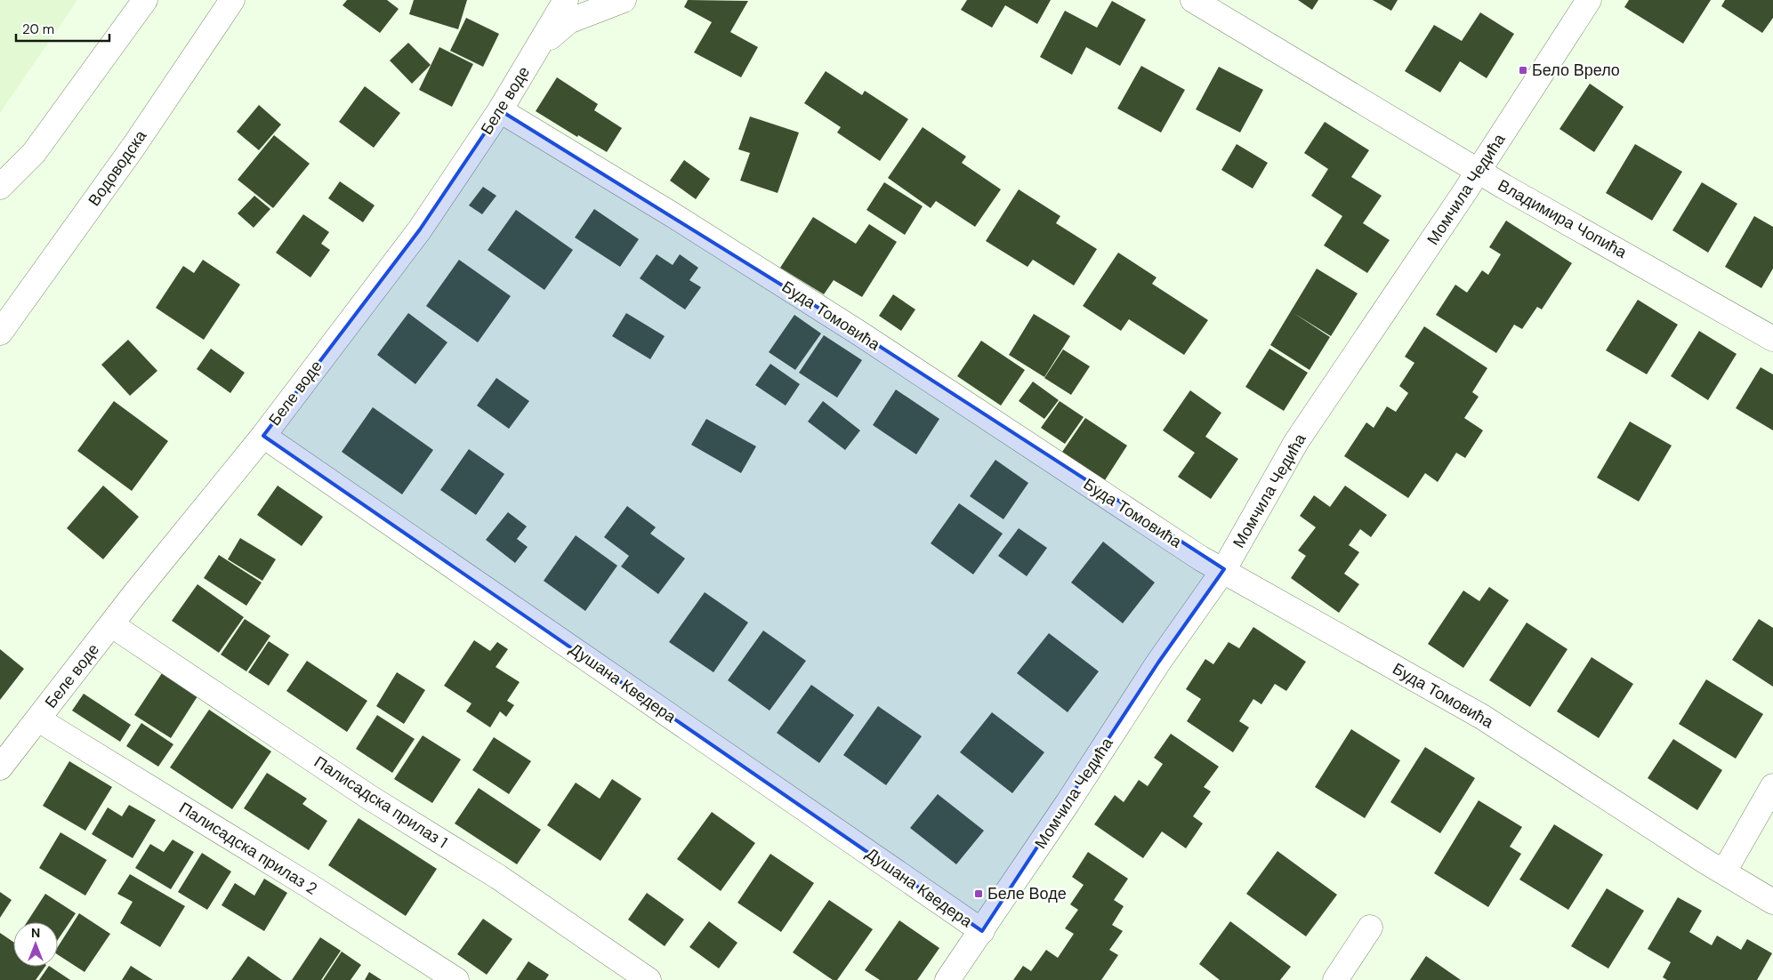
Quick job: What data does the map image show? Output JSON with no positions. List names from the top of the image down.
{
  "streets": {
    "street": [
      "Беле воде",
      "Водоводска",
      "Момчила Чедића",
      "Владимира Чопића",
      "Буда Томовића",
      "Душана Кведера",
      "Палисадска прилаз 1",
      "Палисадска прилаз 2"
    ]
  },
  "crossings": [
    ["Беле воде", "Буда Томовића"],
    ["Беле воде", "Душана Кведера"],
    ["Беле воде", "Палисадска прилаз 1"],
    ["Беле воде", "Палисадска прилаз 2"],
    ["Момчила Чедића", "Владимира Чопића"],
    ["Момчила Чедића", "Буда Томовића"],
    ["Момчила Чедића", "Душана Кведера"]
  ],
  "places": {
    "transit": ["Бело Врело", "Беле Воде"]
  },
  "scale_bar": "20 m",
  "north": "top"
}
